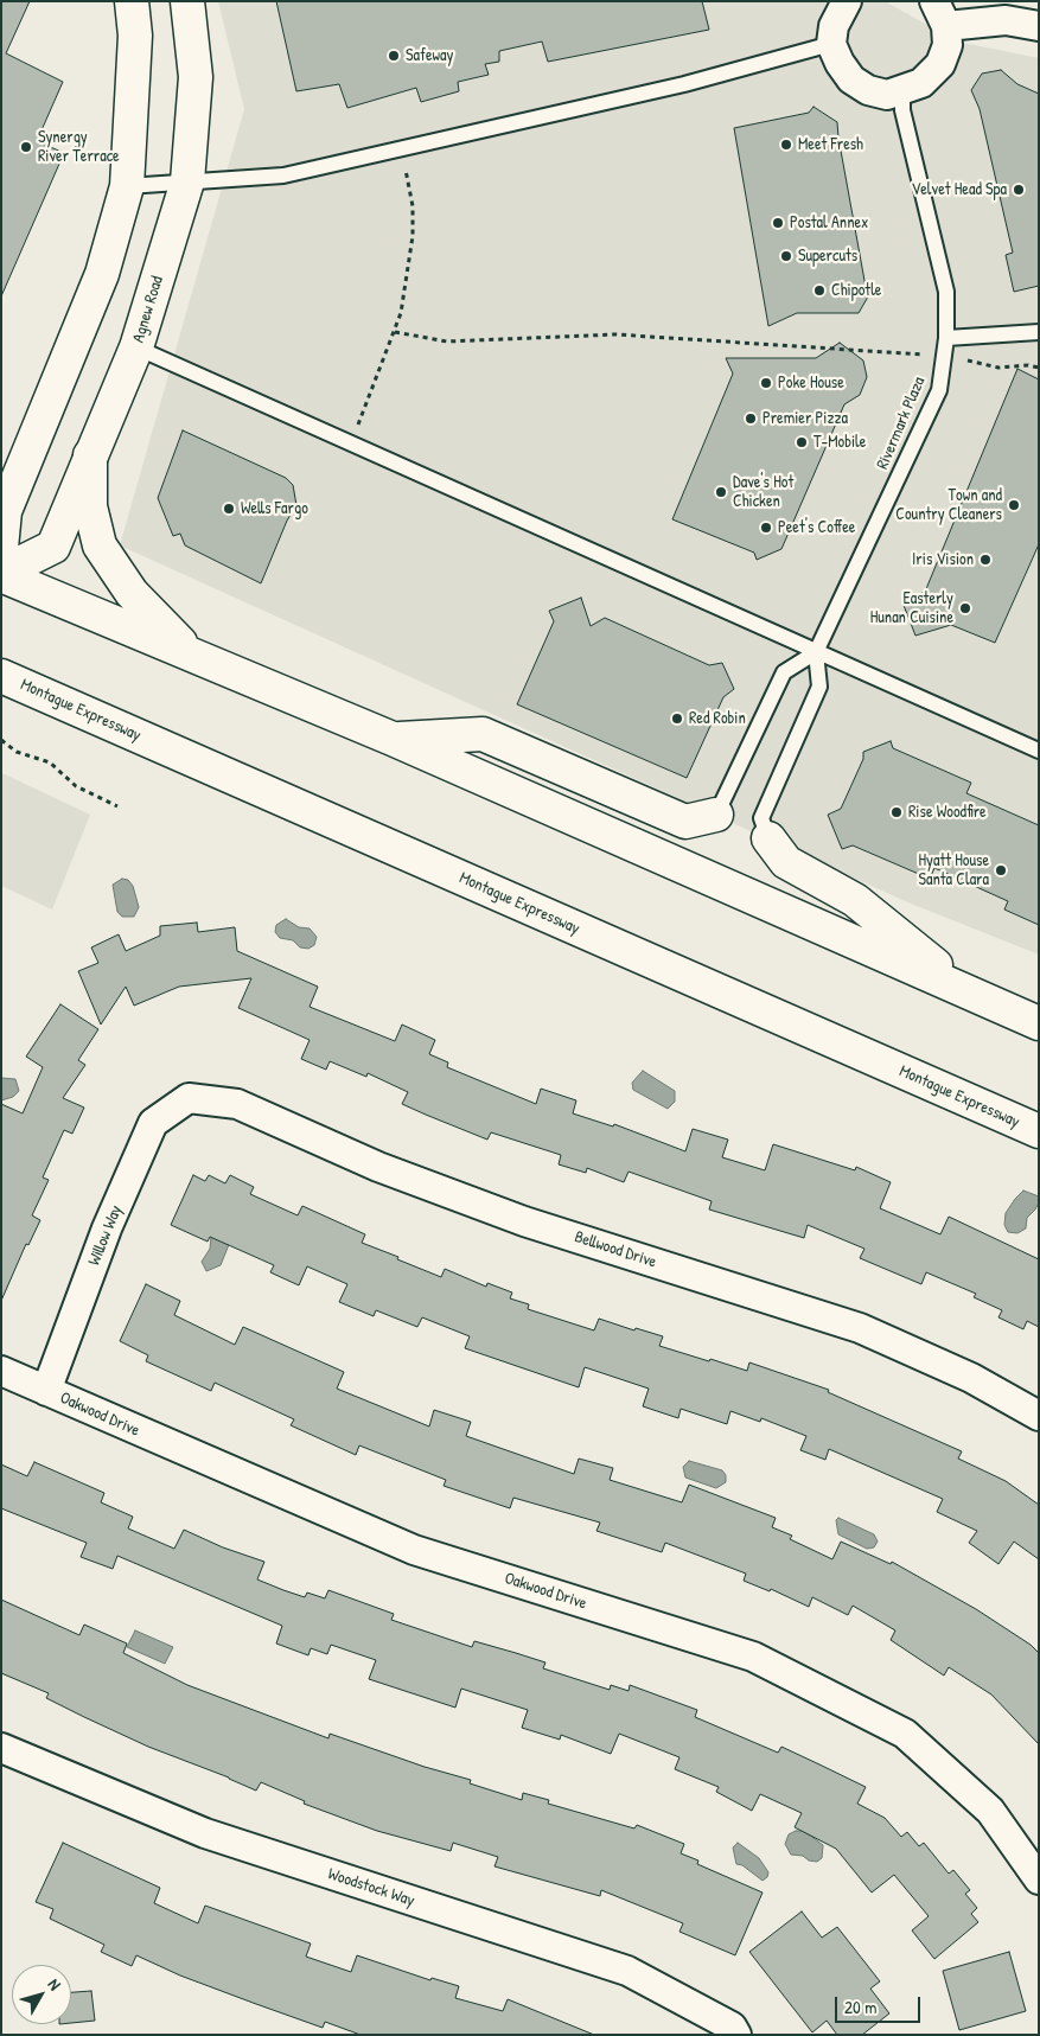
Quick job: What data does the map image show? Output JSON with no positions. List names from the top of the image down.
{
  "streets": {
    "main road": ["Agnew Road", "Montague Expressway"],
    "street": [
      "Willow Way",
      "Bellwood Drive",
      "Oakwood Drive",
      "Woodstock Way"
    ],
    "lane": ["Rivermark Plaza"]
  },
  "crossings": [
    ["Willow Way", "Bellwood Drive"],
    ["Willow Way", "Oakwood Drive"]
  ],
  "places": [
    "Safeway",
    "Meet Fresh",
    "Synergy River Terrace",
    "Velvet Head Spa",
    "Postal Annex",
    "Supercuts",
    "Chipotle",
    "Poke House",
    "Premier Pizza",
    "T-Mobile",
    "Dave's Hot Chicken",
    "Town and Country Cleaners",
    "Wells Fargo",
    "Peet's Coffee",
    "Iris Vision",
    "Easterly Hunan Cuisine",
    "Red Robin",
    "Rise Woodfire",
    "Hyatt House Santa Clara"
  ],
  "scale_bar": "20 m",
  "north": "top right"
}
